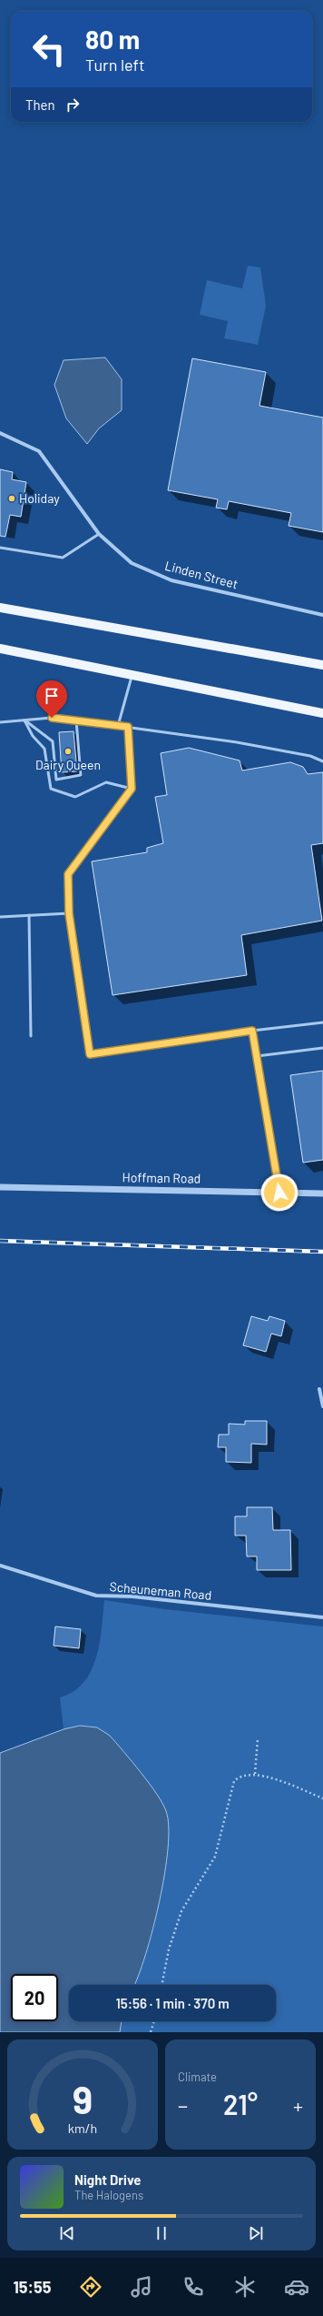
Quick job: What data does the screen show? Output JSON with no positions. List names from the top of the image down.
{
  "streets": {
    "street": ["Linden Street", "Hoffman Road", "Scheuneman Road"]
  },
  "places": ["Holiday", "Dairy Queen"],
  "page": {
    "turn": ["80 m", "Turn left"],
    "then": "Then",
    "limit": "20",
    "trip": "15:56 · 1 min · 370 m",
    "tile": "Climate",
    "heat": ["−", "21°", "+"],
    "song": ["Night Drive", "The Halogens"],
    "tabs": "15:55",
    "gauge": ["9", "km/h"]
  }
}
